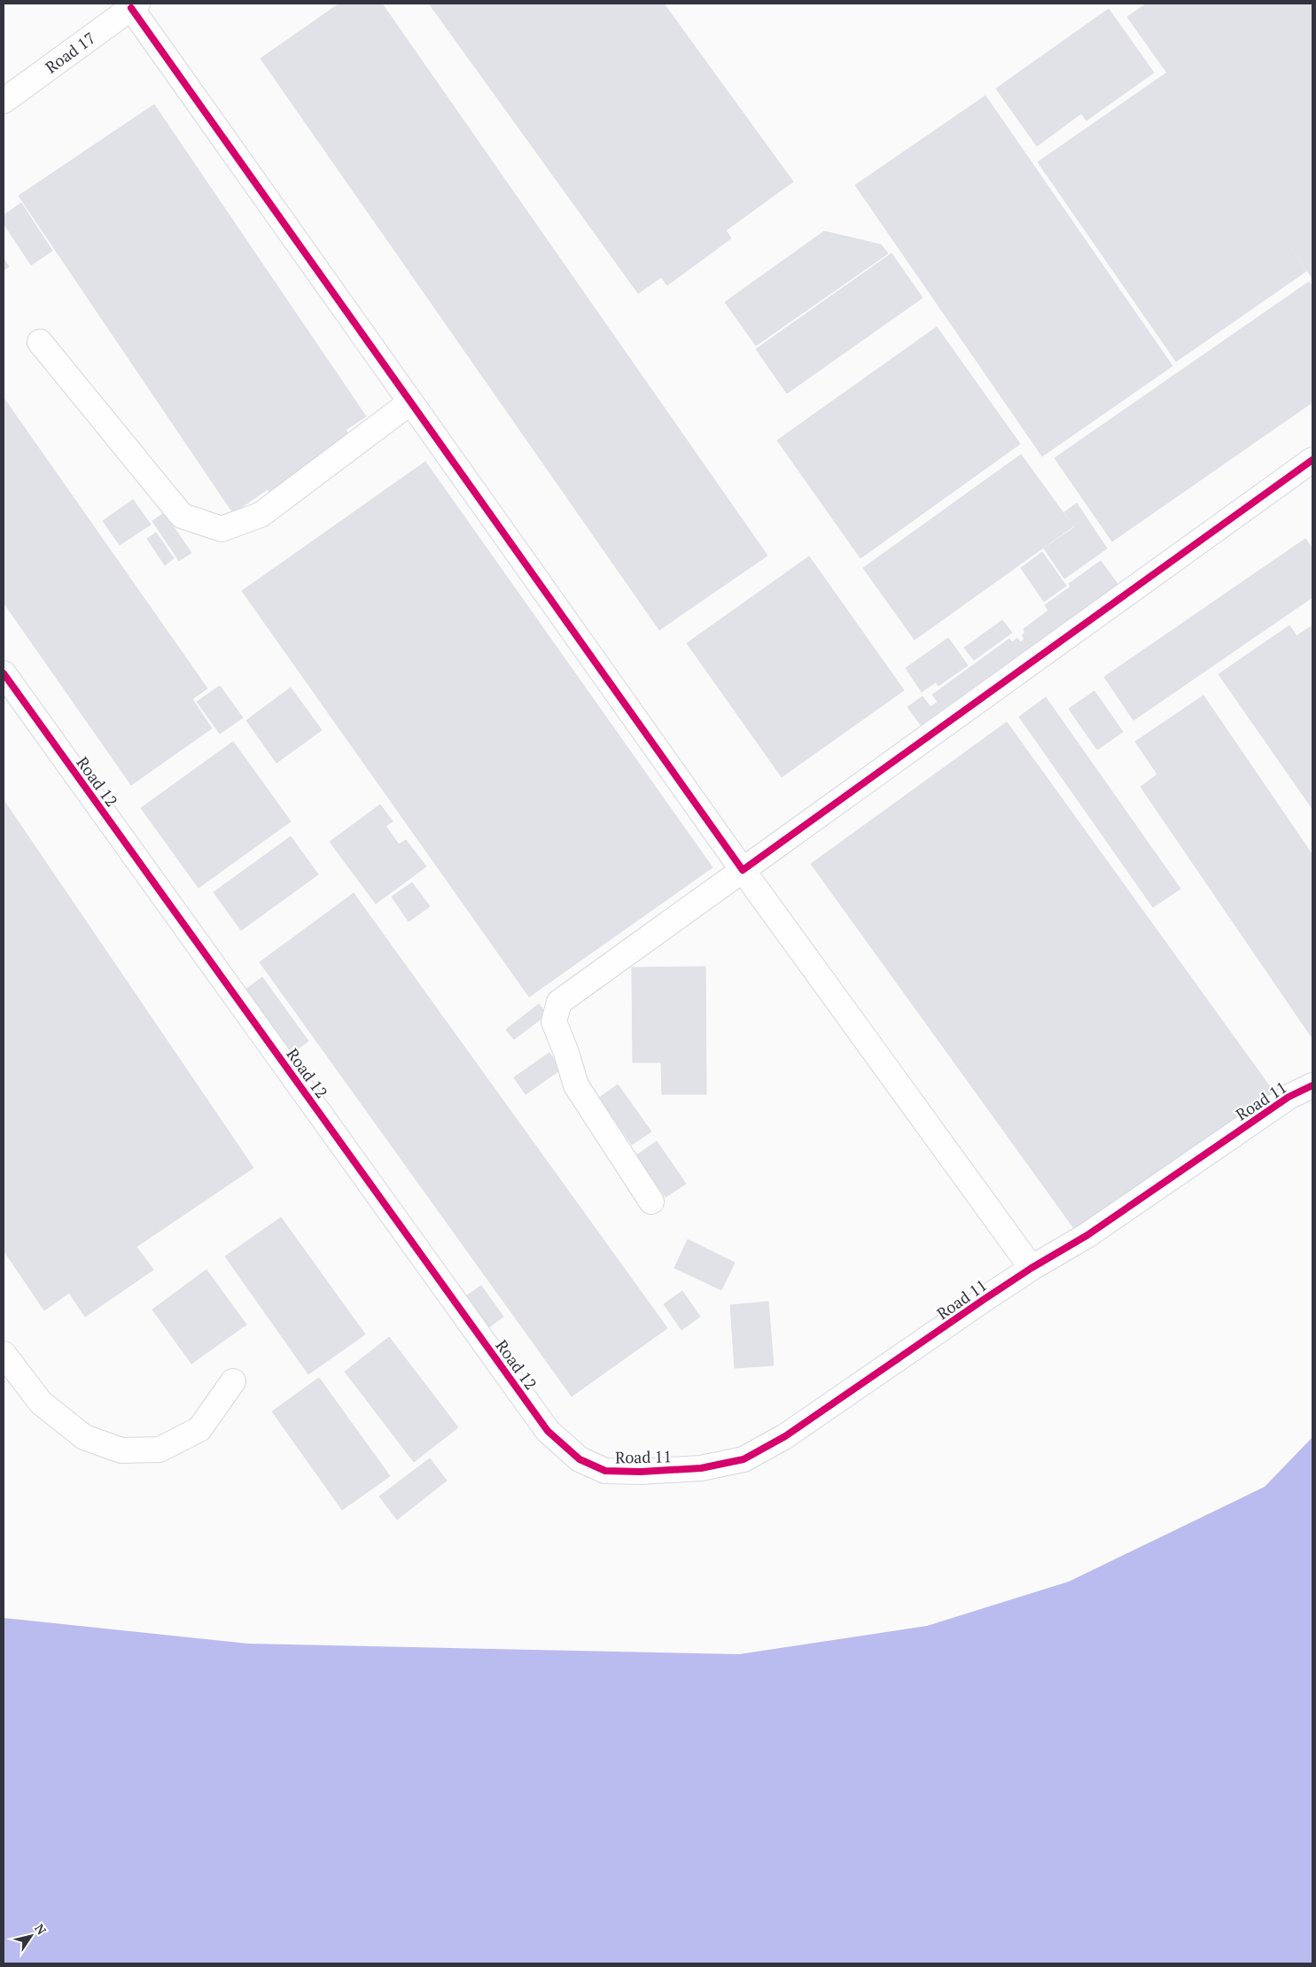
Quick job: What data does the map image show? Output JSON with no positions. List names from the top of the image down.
{
  "streets": {
    "street": ["Road 17", "Road 12", "Road 11"]
  },
  "crossings": [
    ["Road 12", "Road 11"]
  ],
  "north": "top right"
}
